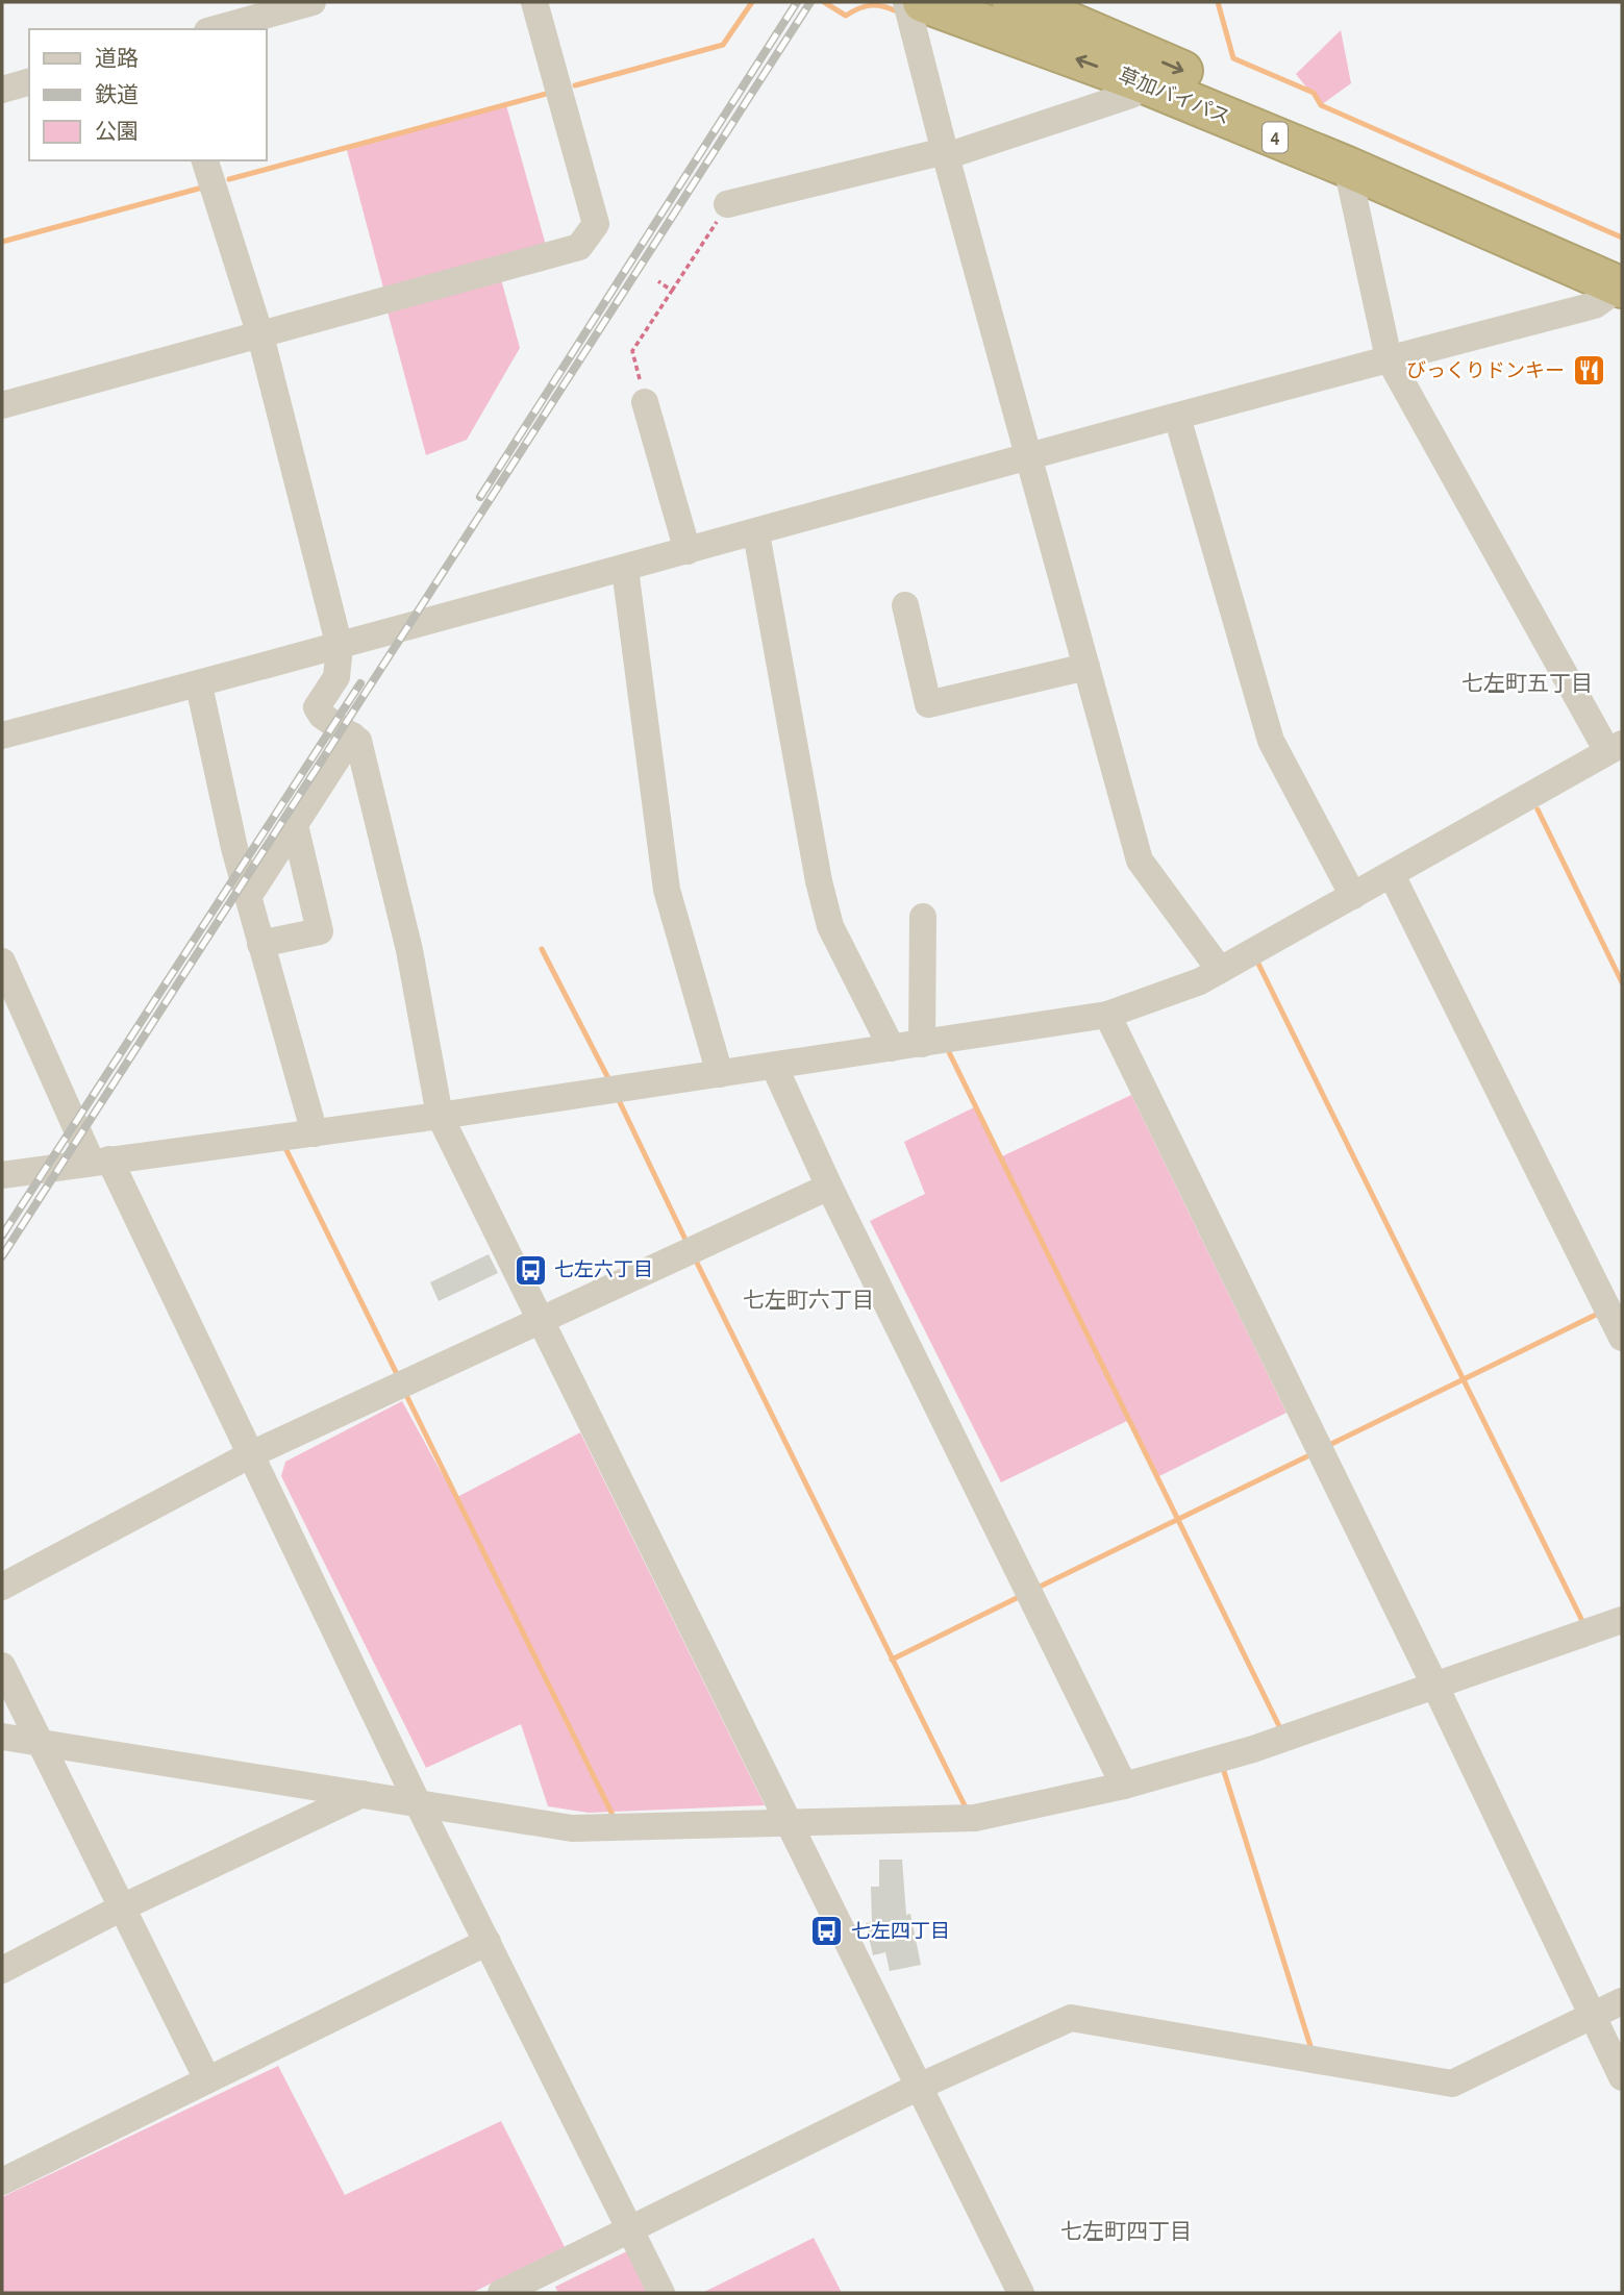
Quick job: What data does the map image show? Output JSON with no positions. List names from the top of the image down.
{
  "streets": {
    "highway": ["草加バイパス", "4"]
  },
  "districts": ["七左町五丁目", "七左町六丁目", "七左町四丁目"],
  "places": {
    "restaurant": ["びっくりドンキー"],
    "bus stop": ["七左六丁目", "七左四丁目"]
  },
  "legend": ["道路", "鉄道", "公園"]
}
